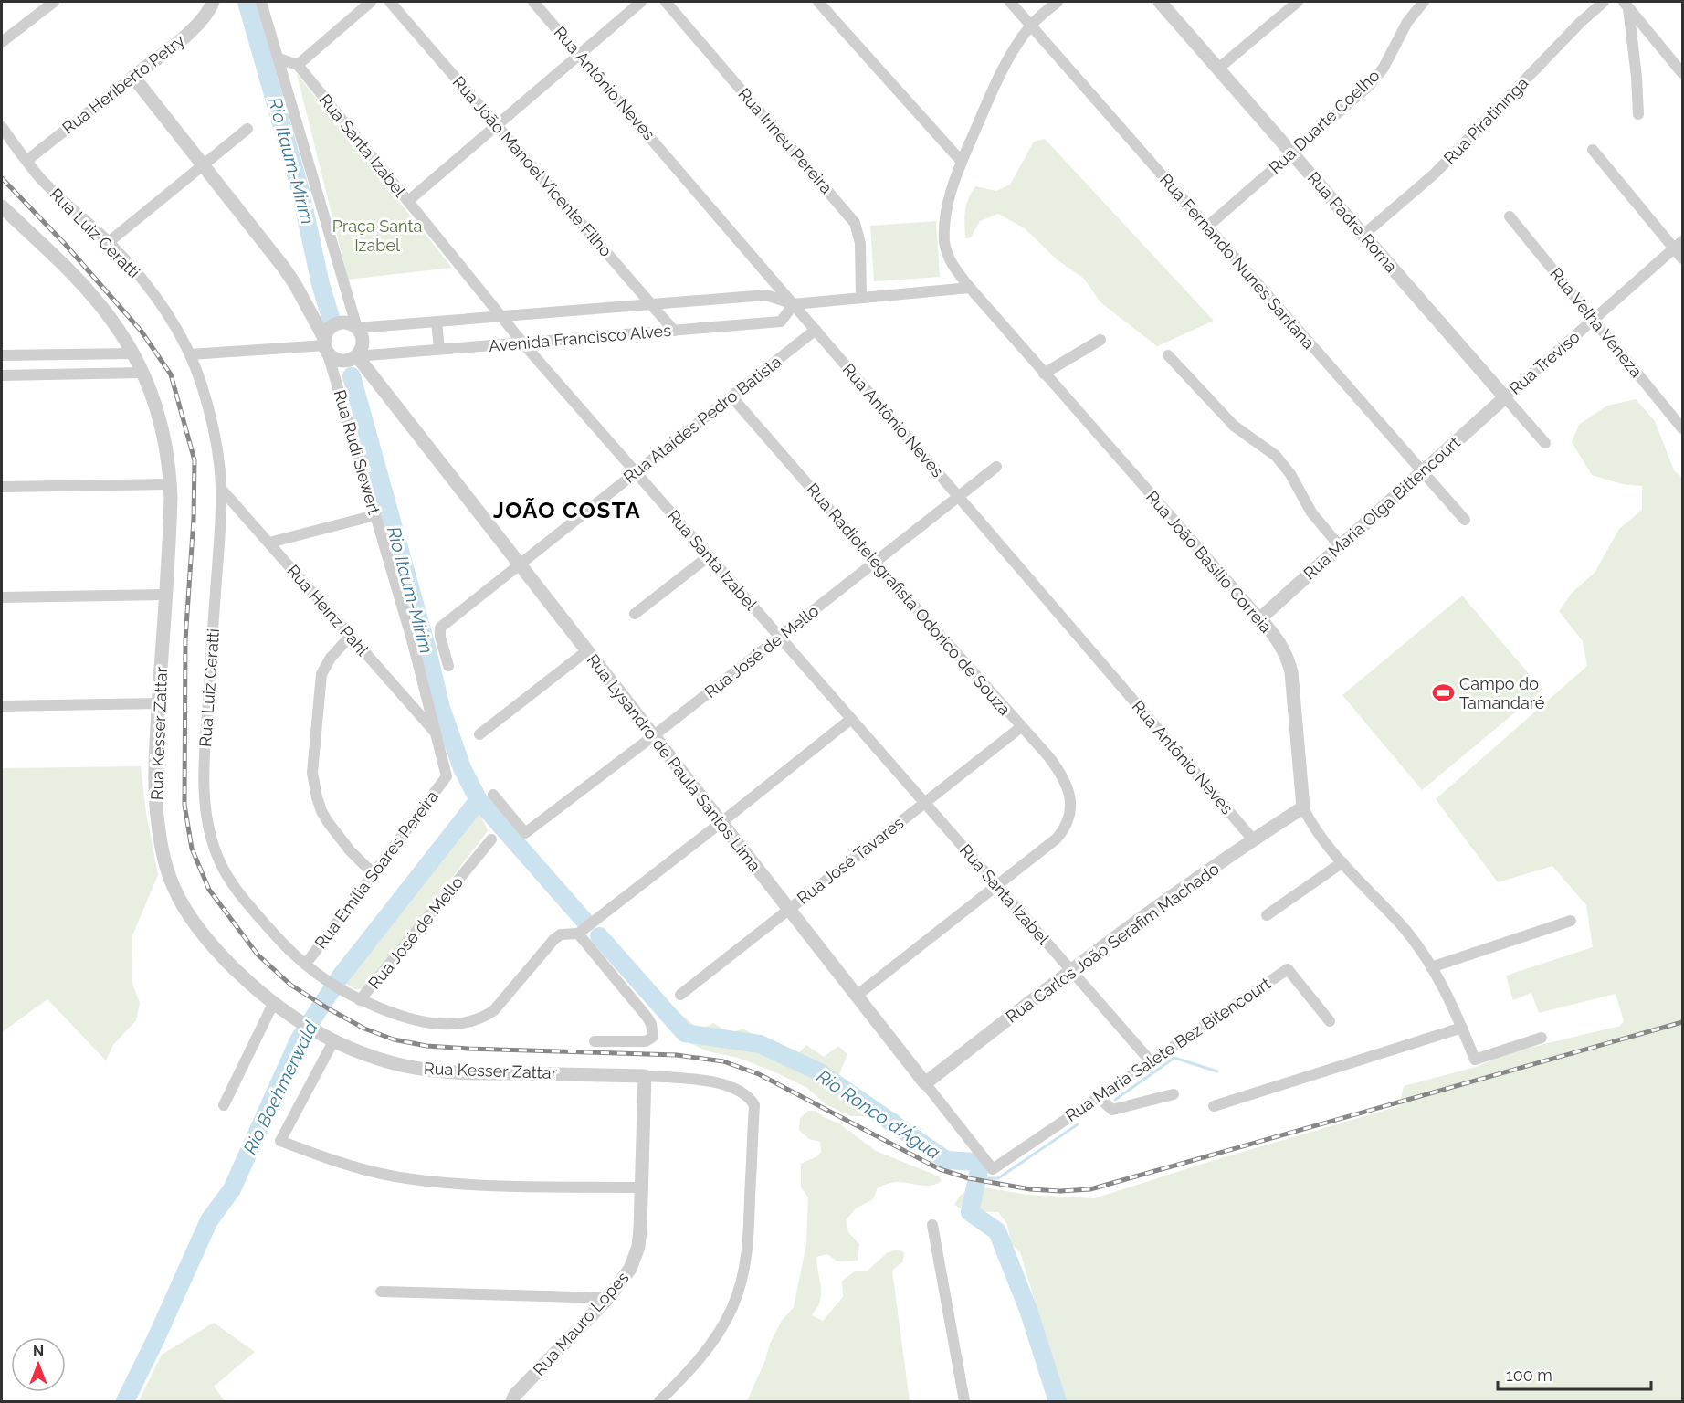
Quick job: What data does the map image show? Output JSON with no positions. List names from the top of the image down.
{
  "streets": {
    "street": [
      "Rua Antônio Neves",
      "Rua Heriberto Petry",
      "Rua Piratininga",
      "Rua Duarte Coelho",
      "Rua Irineu Pereira",
      "Rua Santa Izabel",
      "Rua João Manoel Vicente Filho",
      "Rua Padre Roma",
      "Rua Luiz Ceratti",
      "Rua Fernando Nunes Santana",
      "Rua Velha Veneza",
      "Avenida Francisco Alves",
      "Rua Treviso",
      "Rua Ataídes Pedro Batista",
      "Rua Rudi Siewert",
      "Rua Maria Olga Bittencourt",
      "Rua João Basílio Correia",
      "Rua Radiotelegrafista Odorico de Souza",
      "Rua Heinz Pahl",
      "Rua José de Mello",
      "Rua Kesser Zattar",
      "Rua Lysandro de Paula Santos Lima",
      "Rua José Tavares",
      "Rua Emília Soares Pereira",
      "Rua Carlos João Serafim Machado",
      "Rua Maria Salete Bez Bitencourt",
      "Rua Mauro Lopes"
    ]
  },
  "crossings": [
    ["Rua Antônio Neves", "Avenida Francisco Alves"],
    ["Rua Antônio Neves", "Rua Ataídes Pedro Batista"],
    ["Rua Antônio Neves", "Rua José de Mello"],
    ["Rua Antônio Neves", "Rua Carlos João Serafim Machado"],
    ["Rua Heriberto Petry", "Rua Luiz Ceratti"],
    ["Rua Piratininga", "Rua Padre Roma"],
    ["Rua Duarte Coelho", "Rua Padre Roma"],
    ["Rua Duarte Coelho", "Rua Fernando Nunes Santana"],
    ["Rua Irineu Pereira", "Avenida Francisco Alves"],
    ["Rua Santa Izabel", "Avenida Francisco Alves"],
    ["Rua Santa Izabel", "Rua Ataídes Pedro Batista"],
    ["Rua Santa Izabel", "Rua Radiotelegrafista Odorico de Souza"],
    ["Rua Santa Izabel", "Rua José de Mello"],
    ["Rua Santa Izabel", "Rua José Tavares"],
    ["Rua Santa Izabel", "Rua Carlos João Serafim Machado"],
    ["Rua Santa Izabel", "Rua Maria Salete Bez Bitencourt"],
    ["Rua João Manoel Vicente Filho", "Avenida Francisco Alves"],
    ["Rua Padre Roma", "Rua Treviso"],
    ["Rua Padre Roma", "Rua Maria Olga Bittencourt"],
    ["Rua Luiz Ceratti", "Rua Heinz Pahl"],
    ["Rua Luiz Ceratti", "Rua José de Mello"],
    ["Rua Luiz Ceratti", "Rua Emília Soares Pereira"],
    ["Rua Fernando Nunes Santana", "Rua Maria Olga Bittencourt"],
    ["Rua Fernando Nunes Santana", "Rua João Basílio Correia"],
    ["Rua Velha Veneza", "Rua Treviso"],
    ["Avenida Francisco Alves", "Rua Rudi Siewert"],
    ["Avenida Francisco Alves", "Rua João Basílio Correia"],
    ["Avenida Francisco Alves", "Rua Lysandro de Paula Santos Lima"],
    ["Rua Treviso", "Rua Maria Olga Bittencourt"],
    ["Rua Ataídes Pedro Batista", "Rua Radiotelegrafista Odorico de Souza"],
    ["Rua Ataídes Pedro Batista", "Rua Lysandro de Paula Santos Lima"],
    ["Rua Rudi Siewert", "Rua Heinz Pahl"],
    ["Rua Rudi Siewert", "Rua Lysandro de Paula Santos Lima"],
    ["Rua Rudi Siewert", "Rua Emília Soares Pereira"],
    ["Rua Maria Olga Bittencourt", "Rua João Basílio Correia"],
    ["Rua João Basílio Correia", "Rua Carlos João Serafim Machado"],
    ["Rua Radiotelegrafista Odorico de Souza", "Rua José de Mello"],
    ["Rua Radiotelegrafista Odorico de Souza", "Rua José Tavares"],
    ["Rua José de Mello", "Rua Lysandro de Paula Santos Lima"],
    ["Rua Kesser Zattar", "Rua Mauro Lopes"],
    ["Rua Lysandro de Paula Santos Lima", "Rua José Tavares"],
    ["Rua Lysandro de Paula Santos Lima", "Rua Carlos João Serafim Machado"],
    ["Rua Lysandro de Paula Santos Lima", "Rua Maria Salete Bez Bitencourt"]
  ],
  "districts": ["JOÃO COSTA"],
  "water": ["Rio Itaum-Mirim", "Rio Boehmerwald", "Rio Ronco d'Água"],
  "parks": ["Praça Santa Izabel"],
  "places": {
    "sports": ["Campo do Tamandaré"]
  },
  "scale_bar": "100 m",
  "north": "top"
}
